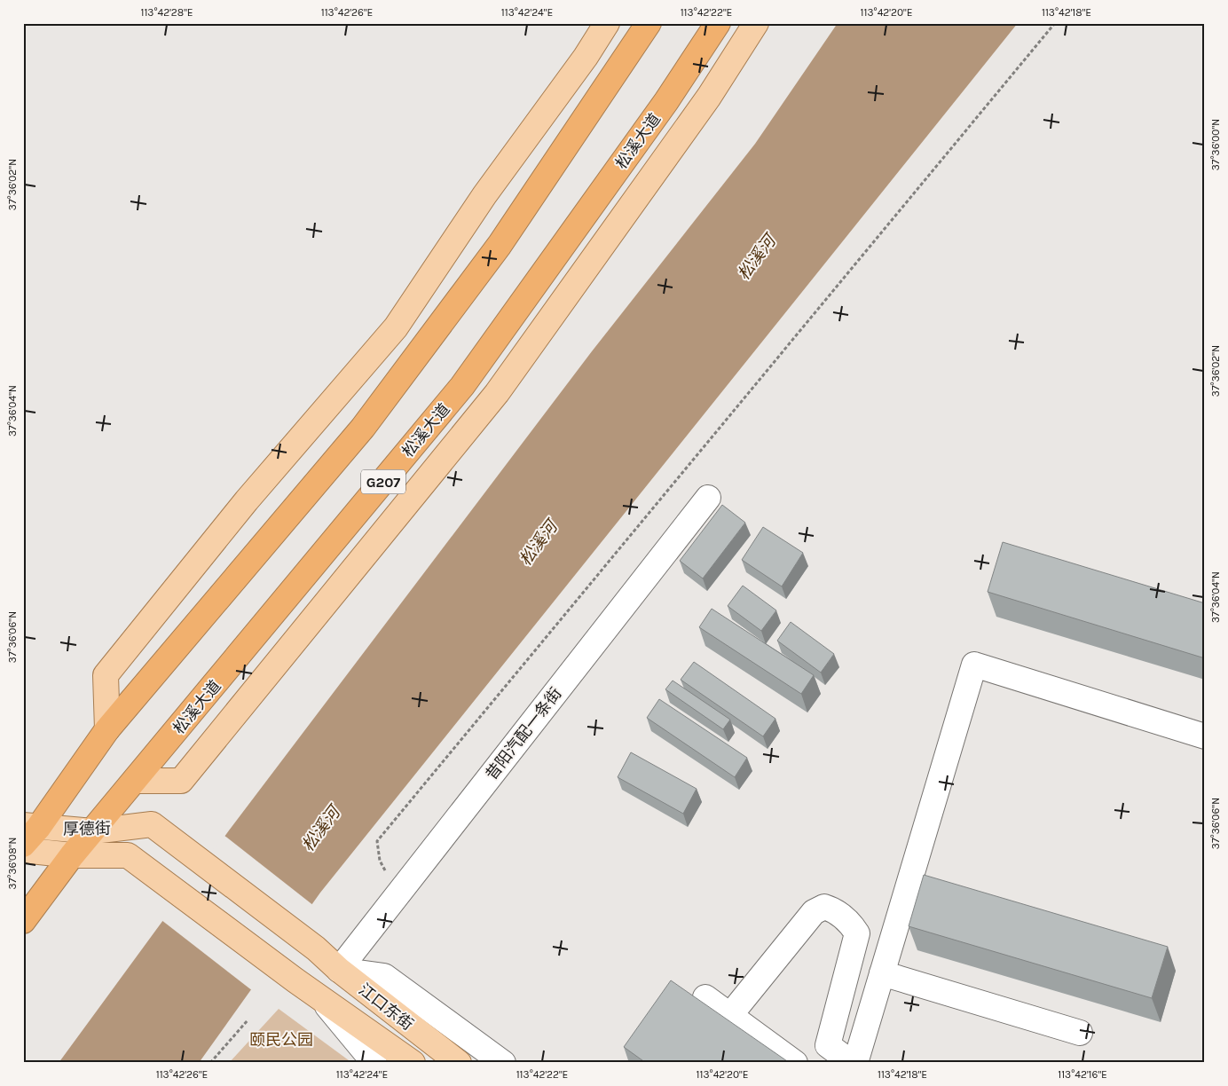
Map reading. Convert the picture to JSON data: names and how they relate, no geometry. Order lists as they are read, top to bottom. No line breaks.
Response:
{"streets":{"highway":["松溪大道","G207"],"main road":["厚德街","江口东街"],"street":["昔阳汽配一条街"]},"crossings":[["松溪大道","厚德街"],["昔阳汽配一条街","江口东街"],["厚德街","江口东街"]],"water":["松溪河"],"parks":["颐民公园"],"coordinates":["113°42'28\"E","113°42'26\"E","113°42'24\"E","113°42'22\"E","113°42'20\"E","113°42'18\"E","37°36'00\"N","37°36'02\"N","37°36'04\"N","37°36'06\"N","37°36'08\"N","113°42'16\"E"]}
